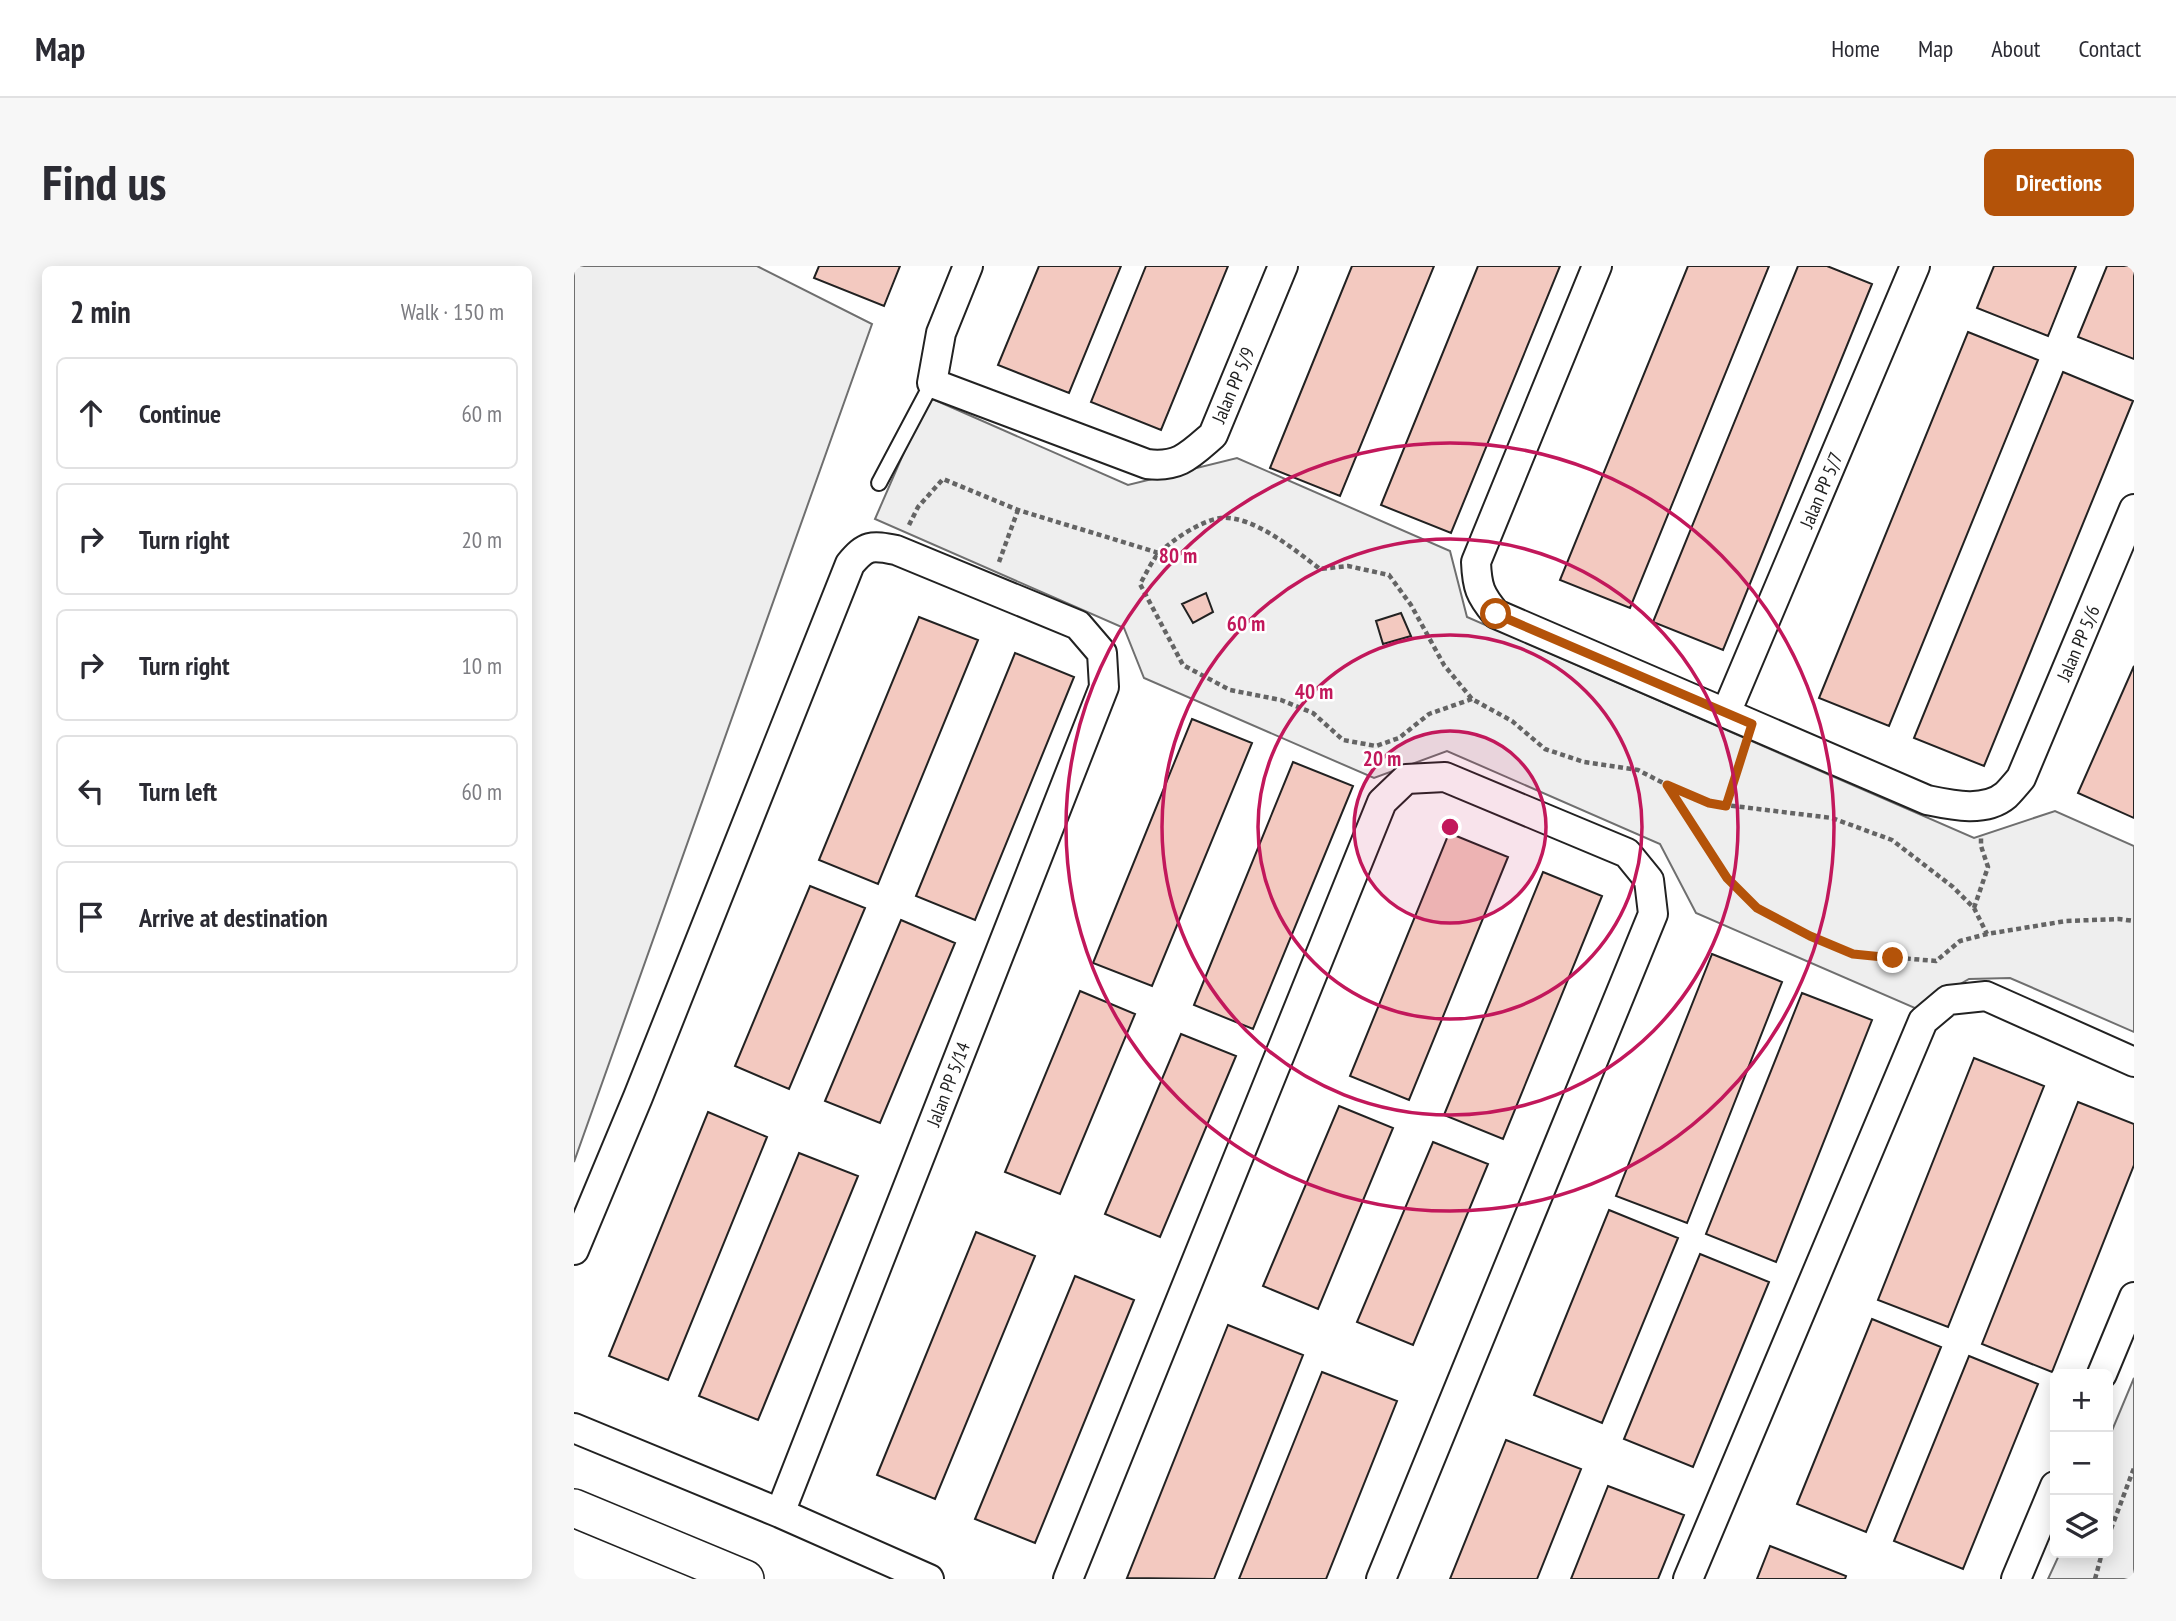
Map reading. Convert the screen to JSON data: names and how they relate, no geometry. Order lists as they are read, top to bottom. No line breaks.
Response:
{"streets":{"street":["Jalan PP 5/9","Jalan PP 5/7","Jalan PP 5/6","Jalan PP 5/14"]},"page":{"header":"Map","nav":["Home","Map","About","Contact"],"buttons":"Directions","title":"Find us","heading":["2 min","Walk · 150 m"],"list":[["Continue","60 m"],["Turn right","20 m"],["Turn right","10 m"],["Turn left","60 m"],"Arrive at destination"],"map_buttons":["+","−"]},"rings":["80 m","60 m","40 m","20 m"]}
